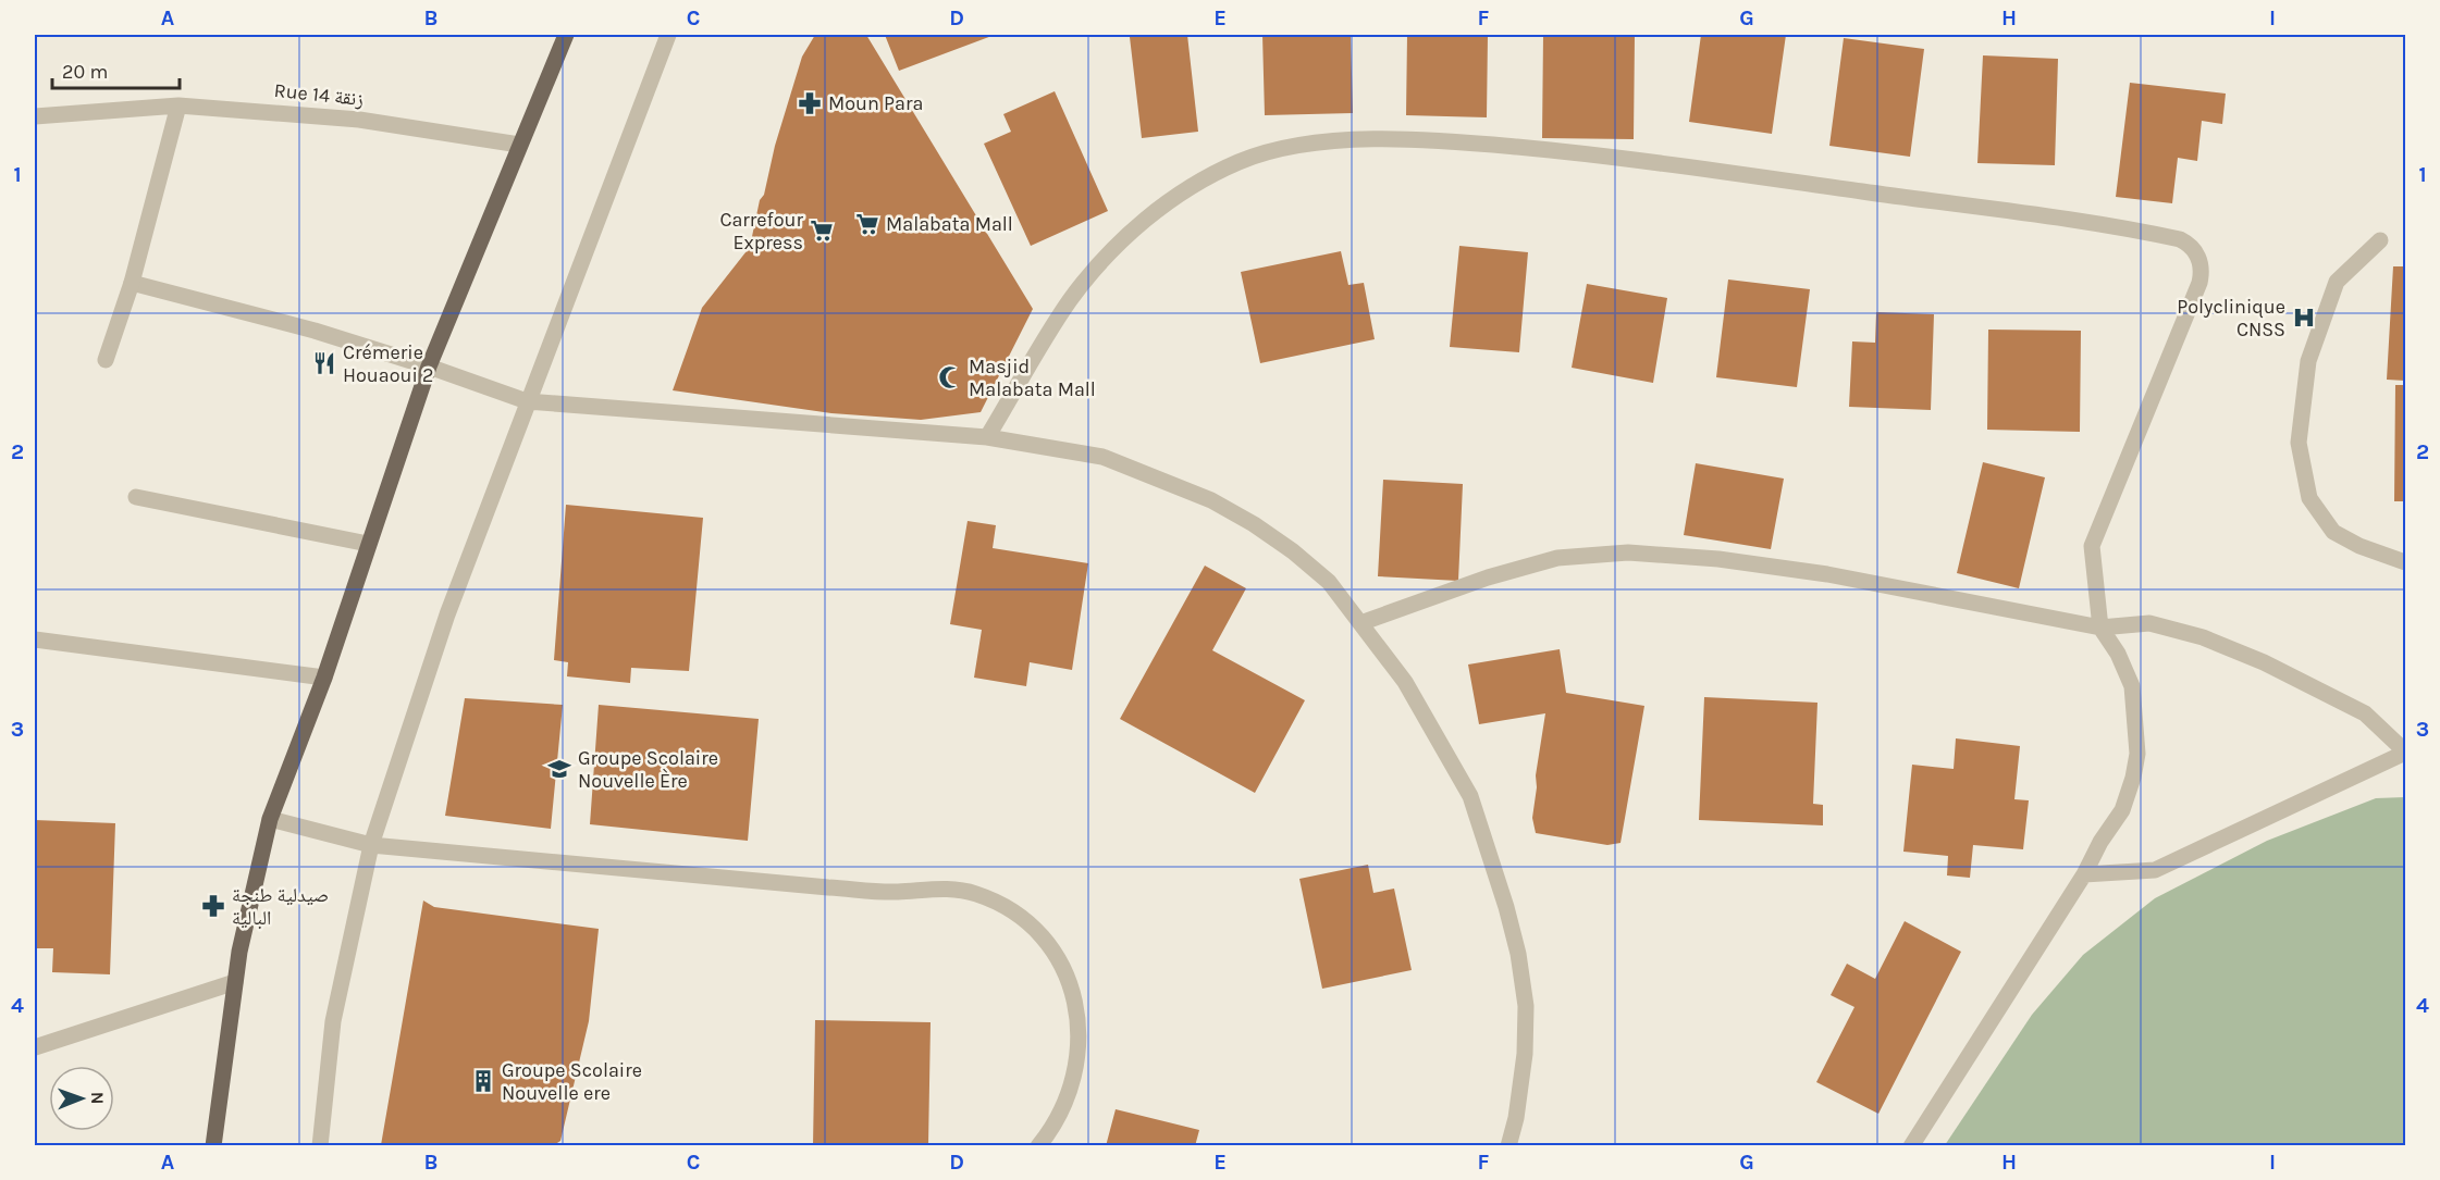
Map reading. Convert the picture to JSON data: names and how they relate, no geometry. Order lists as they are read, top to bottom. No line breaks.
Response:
{"streets":{"street":["Rue 14 زنقة"]},"places":{"pharmacy":["Moun Para","صيدلية طنجة البالية"],"supermarket":["Malabata Mall","Carrefour Express"],"hospital":["Polyclinique CNSS"],"restaurant":["Crémerie Houaoui 2"],"mosque":["Masjid Malabata Mall"],"school or university":["Groupe Scolaire Nouvelle Ère"],"building":["Groupe Scolaire Nouvelle ere"]},"scale_bar":"20 m","north":"right","grid":{"columns":["A","B","C","D","E","F","G","H","I"],"rows":["1","2","3","4"]}}
